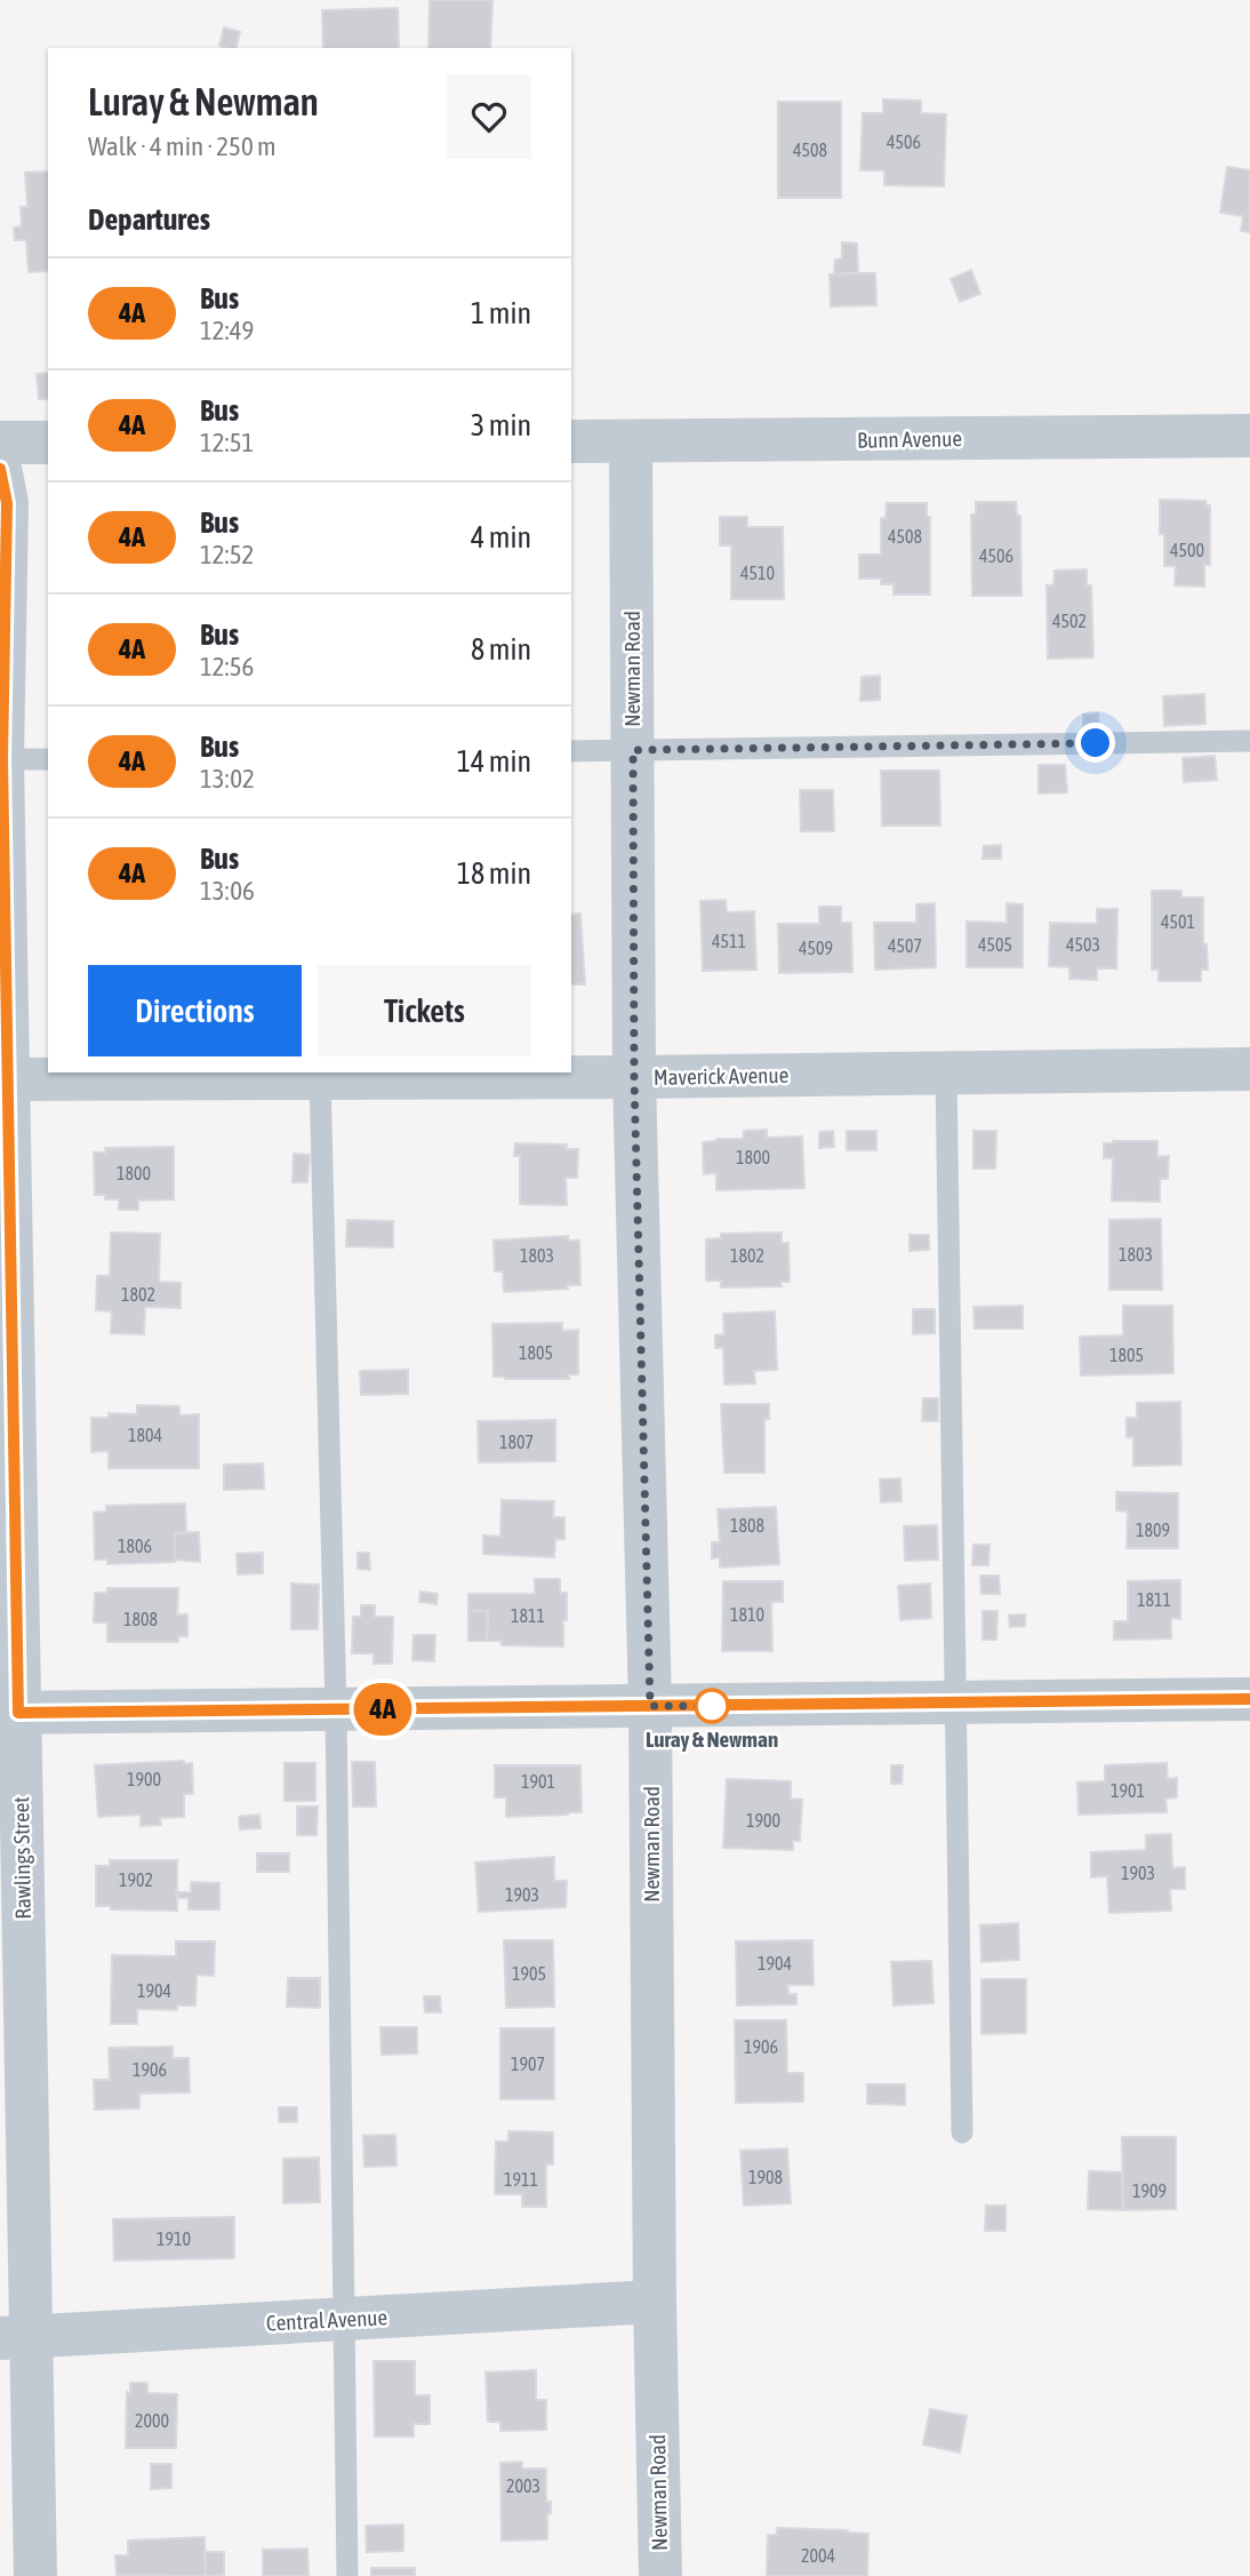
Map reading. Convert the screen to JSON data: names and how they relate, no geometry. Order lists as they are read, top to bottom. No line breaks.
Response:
{"streets":{"street":["Bunn Avenue","Newman Road","Maverick Avenue","Rawlings Street","Central Avenue"]},"crossings":[["Bunn Avenue","Newman Road"],["Newman Road","Maverick Avenue"],["Newman Road","Central Avenue"],["Maverick Avenue","Rawlings Street"],["Rawlings Street","Central Avenue"]],"places":["Luray & Newman"],"lines":["bus line 4A"],"house_numbers":["4506","4508","4508","4500","4506","4510","4502","4501","4511","4505","4503","4507","4509","1800","1800","1803","1803","1802","1802","1805","1805","1804","1807","1808","1809","1806","1811","1810","1811","1808","1900","1901","1901","1900","1903","1902","1903","1904","1905","1904","1906","1907","1906","1908","1911","1909","1910","2000","2003","2004"],"page":{"on_map":"4A","heading":[["Luray & Newman","Walk · 4 min · 250 m"],"Departures"],"list":[{"mark":"4A","name":"Bus","note":"12:49","value":"1 min"},{"mark":"4A","name":"Bus","note":"12:51","value":"3 min"},{"mark":"4A","name":"Bus","note":"12:52","value":"4 min"},{"mark":"4A","name":"Bus","note":"12:56","value":"8 min"},{"mark":"4A","name":"Bus","note":"13:02","value":"14 min"},{"mark":"4A","name":"Bus","note":"13:06","value":"18 min"}],"buttons":["Directions","Tickets"]}}
